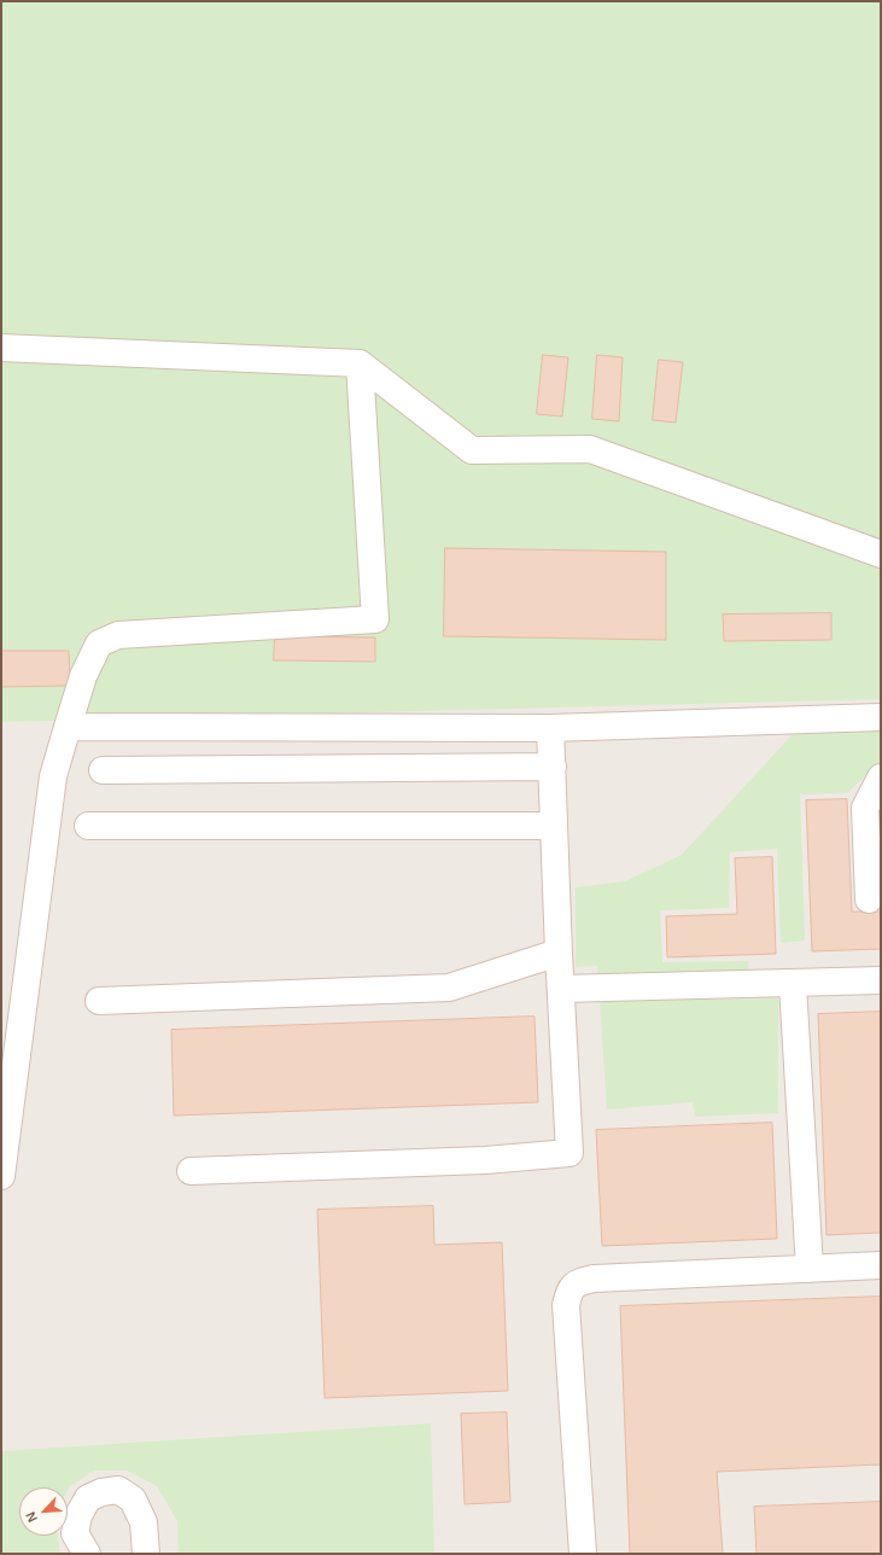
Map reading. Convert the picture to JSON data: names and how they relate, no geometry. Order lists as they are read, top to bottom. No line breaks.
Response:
{"north":"bottom left"}
